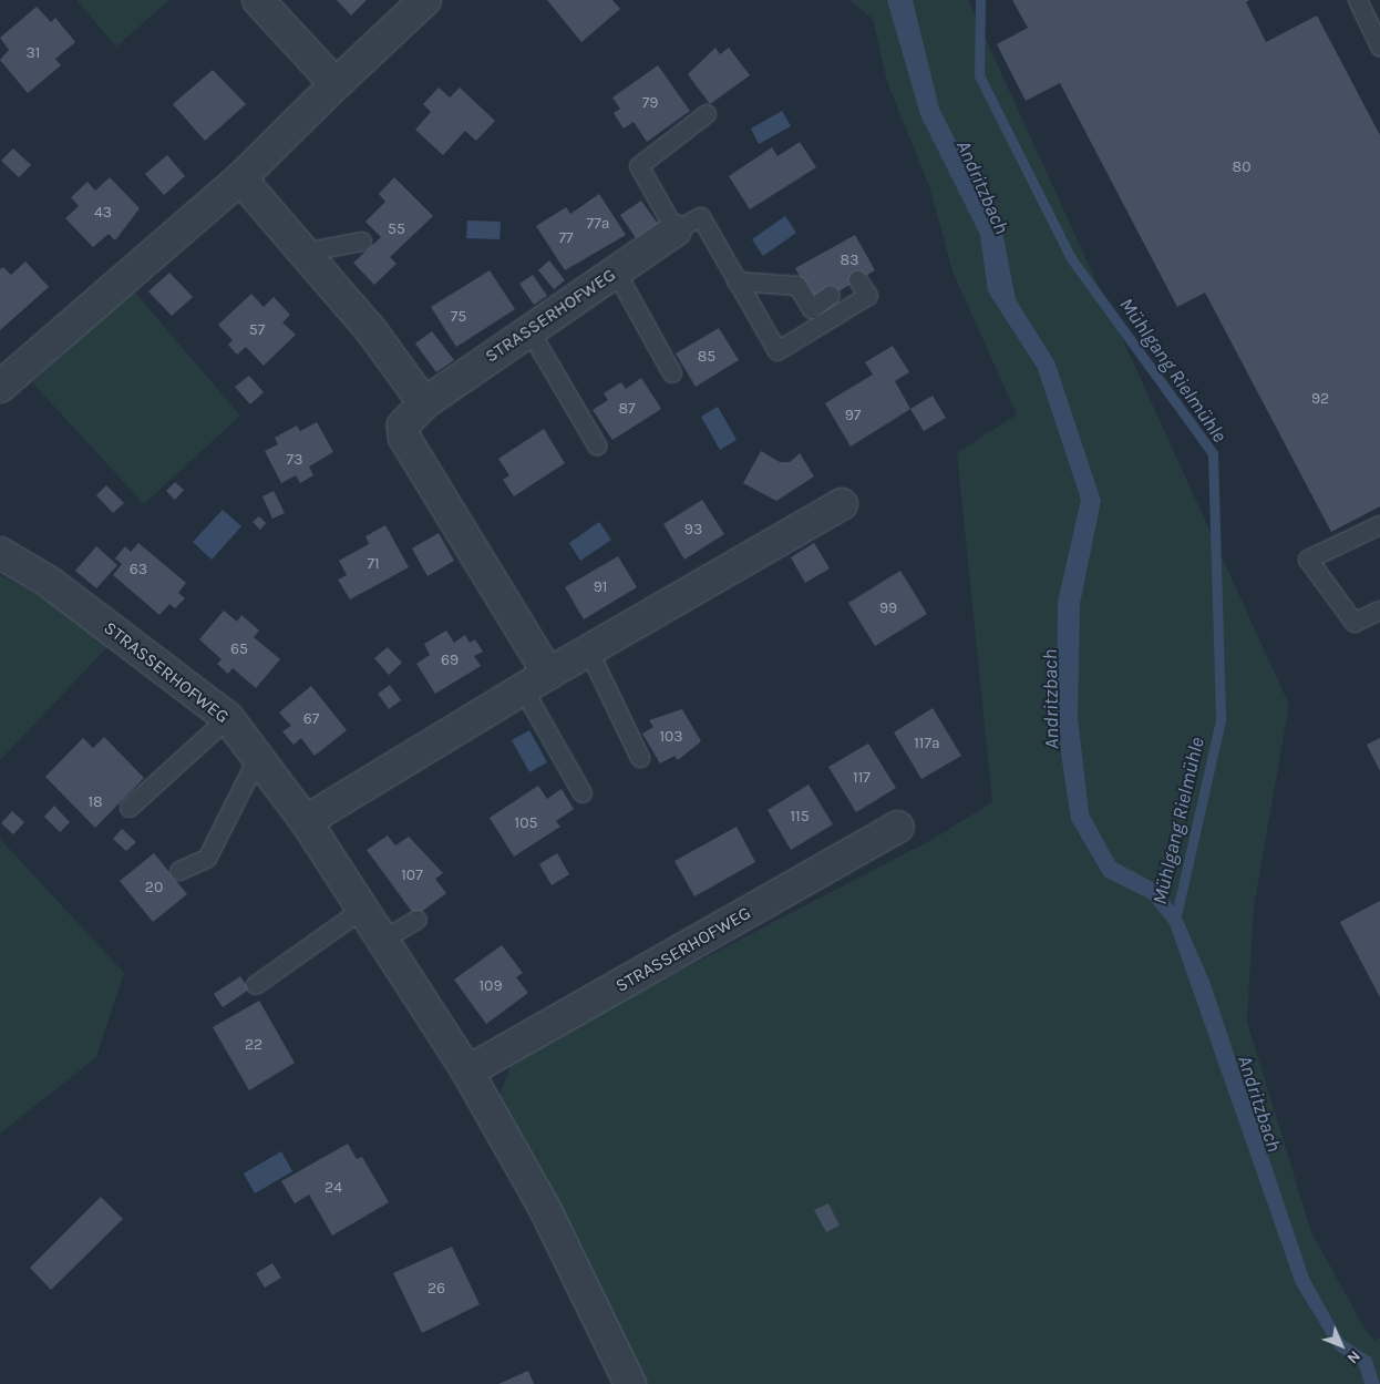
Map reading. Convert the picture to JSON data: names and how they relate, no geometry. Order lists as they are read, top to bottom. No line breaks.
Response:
{"streets":{"street":["STRASSERHOFWEG"]},"water":["Andritzbach","Mühlgang Rielmühle"],"house_numbers":["31","79","80","43","77a","55","77","83","75","57","85","92","87","97","73","93","71","63","91","99","65","69","67","103","117a","117","18","115","105","107","20","109","22","24","26"],"north":"bottom right"}
